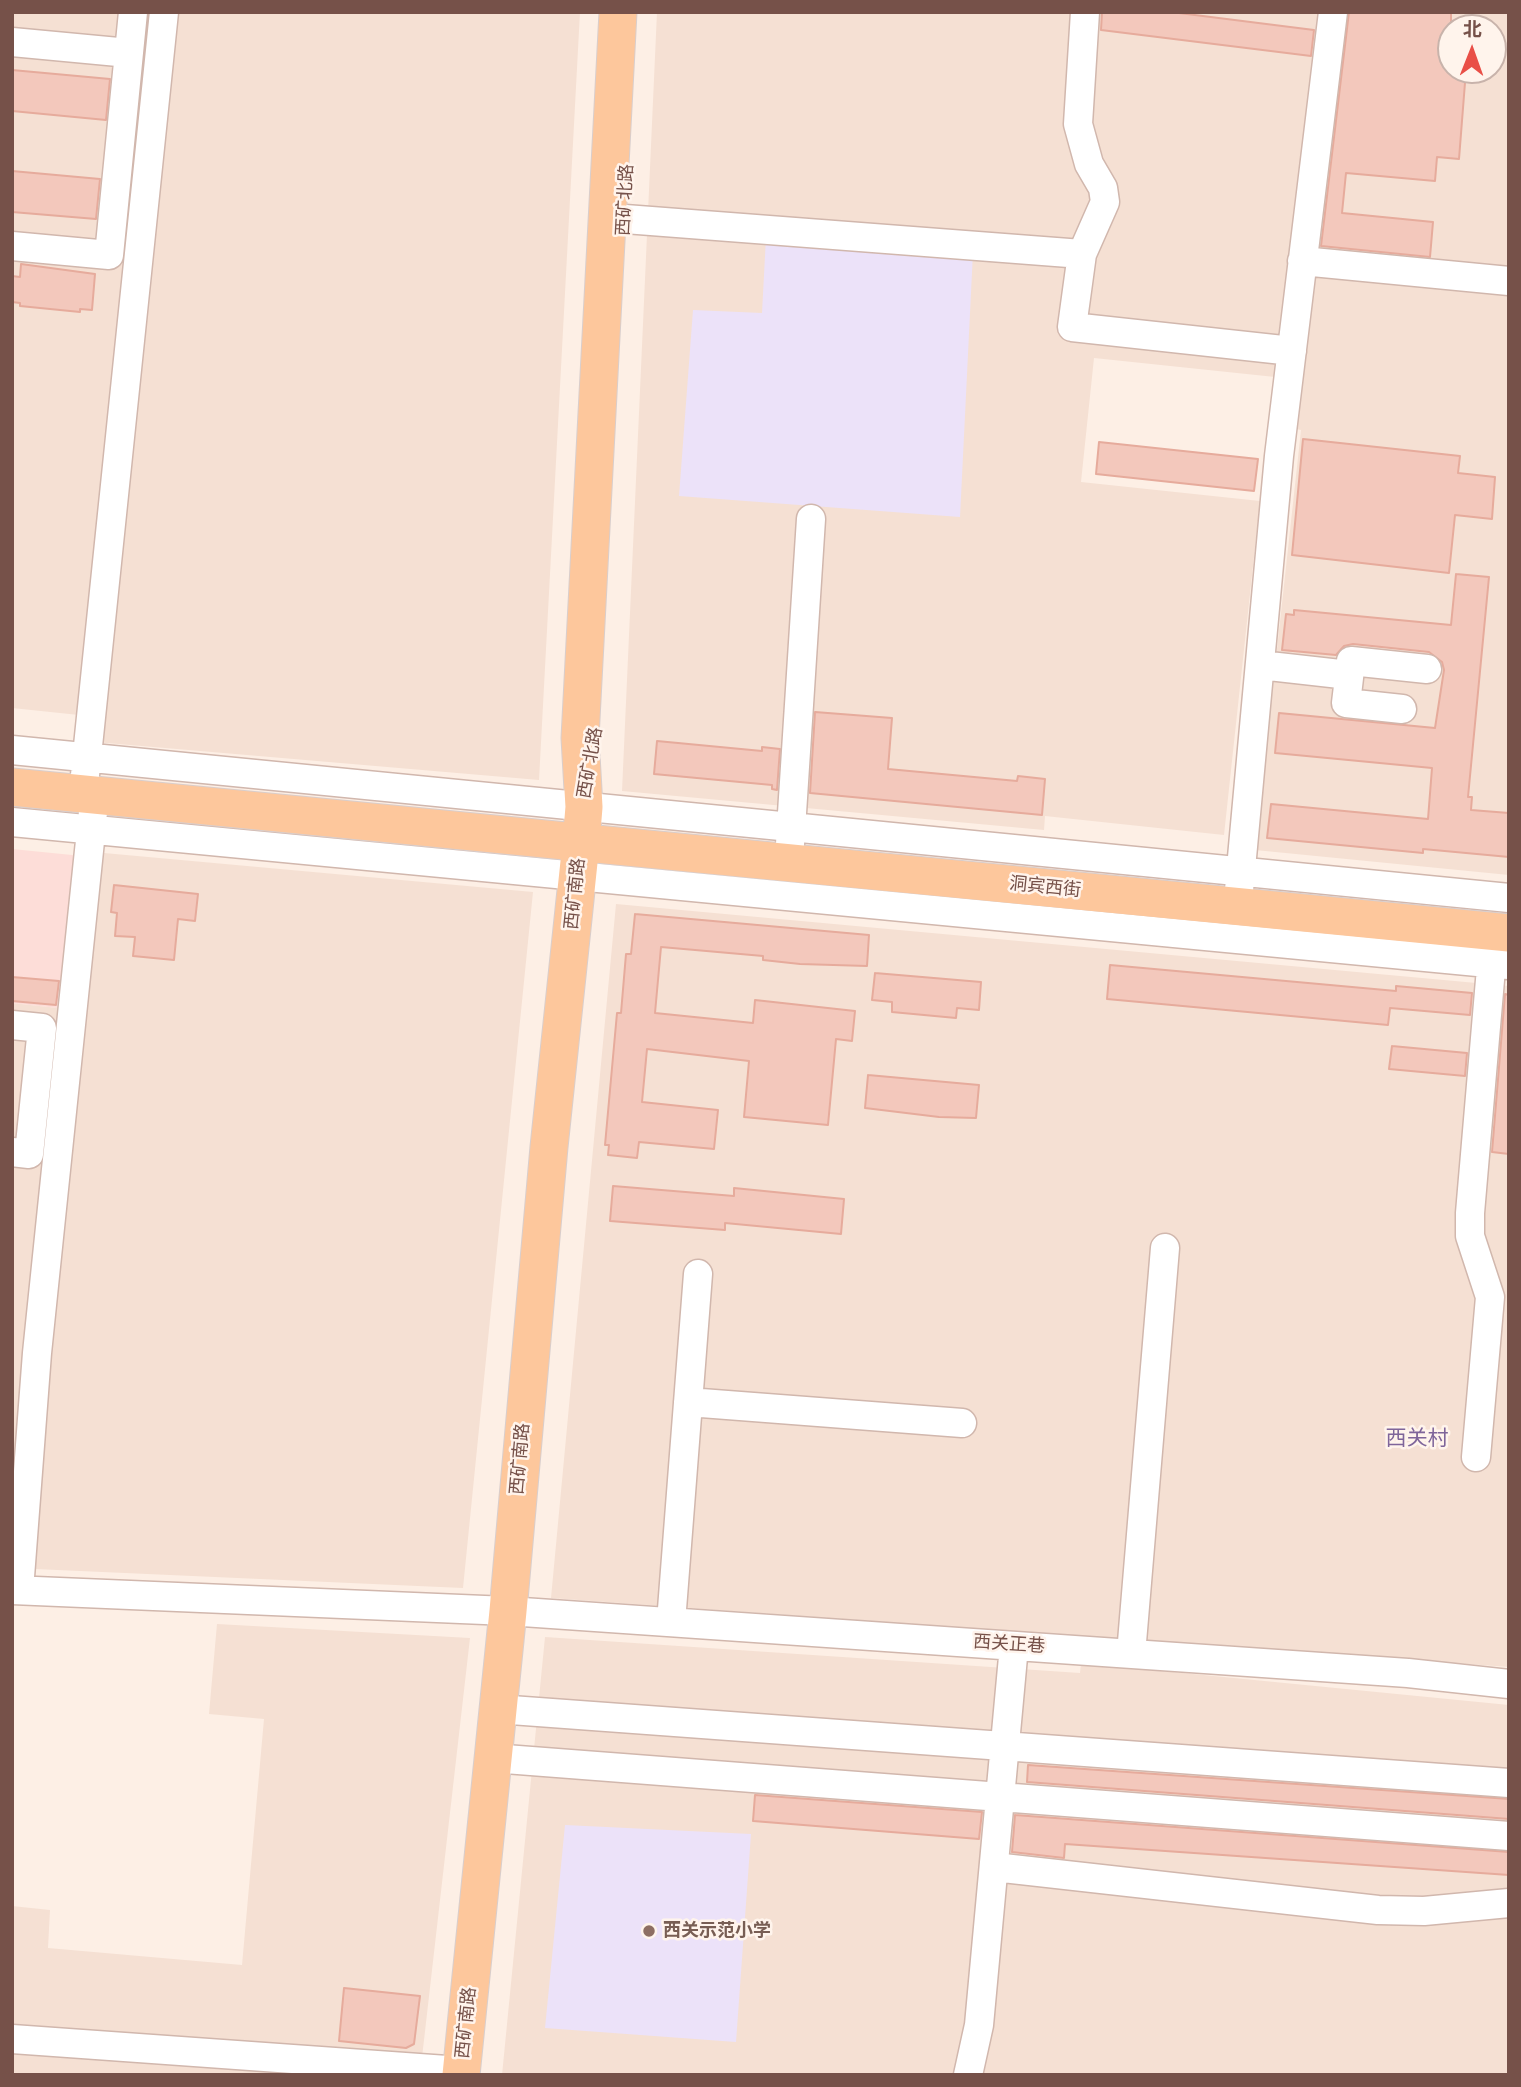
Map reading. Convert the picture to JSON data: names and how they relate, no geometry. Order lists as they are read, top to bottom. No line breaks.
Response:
{"streets":{"main road":["西矿北路","洞宾西街","西矿南路"],"street":["西关正巷"]},"crossings":[["西矿北路","洞宾西街"],["西矿北路","西矿南路"],["洞宾西街","西矿南路"],["西矿南路","西关正巷"]],"districts":["西关村"],"places":["西关示范小学"],"north":"top"}
